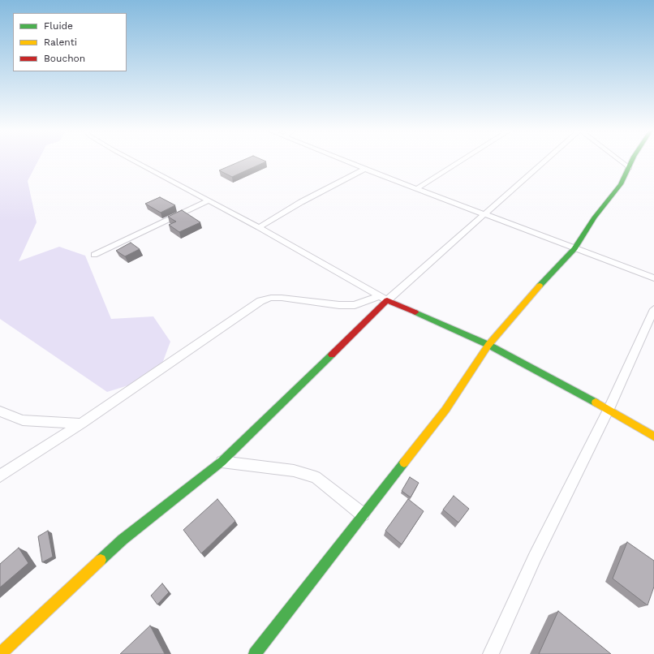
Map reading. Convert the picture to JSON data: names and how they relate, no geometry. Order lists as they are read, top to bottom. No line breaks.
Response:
{"legend":["Fluide","Ralenti","Bouchon"]}
